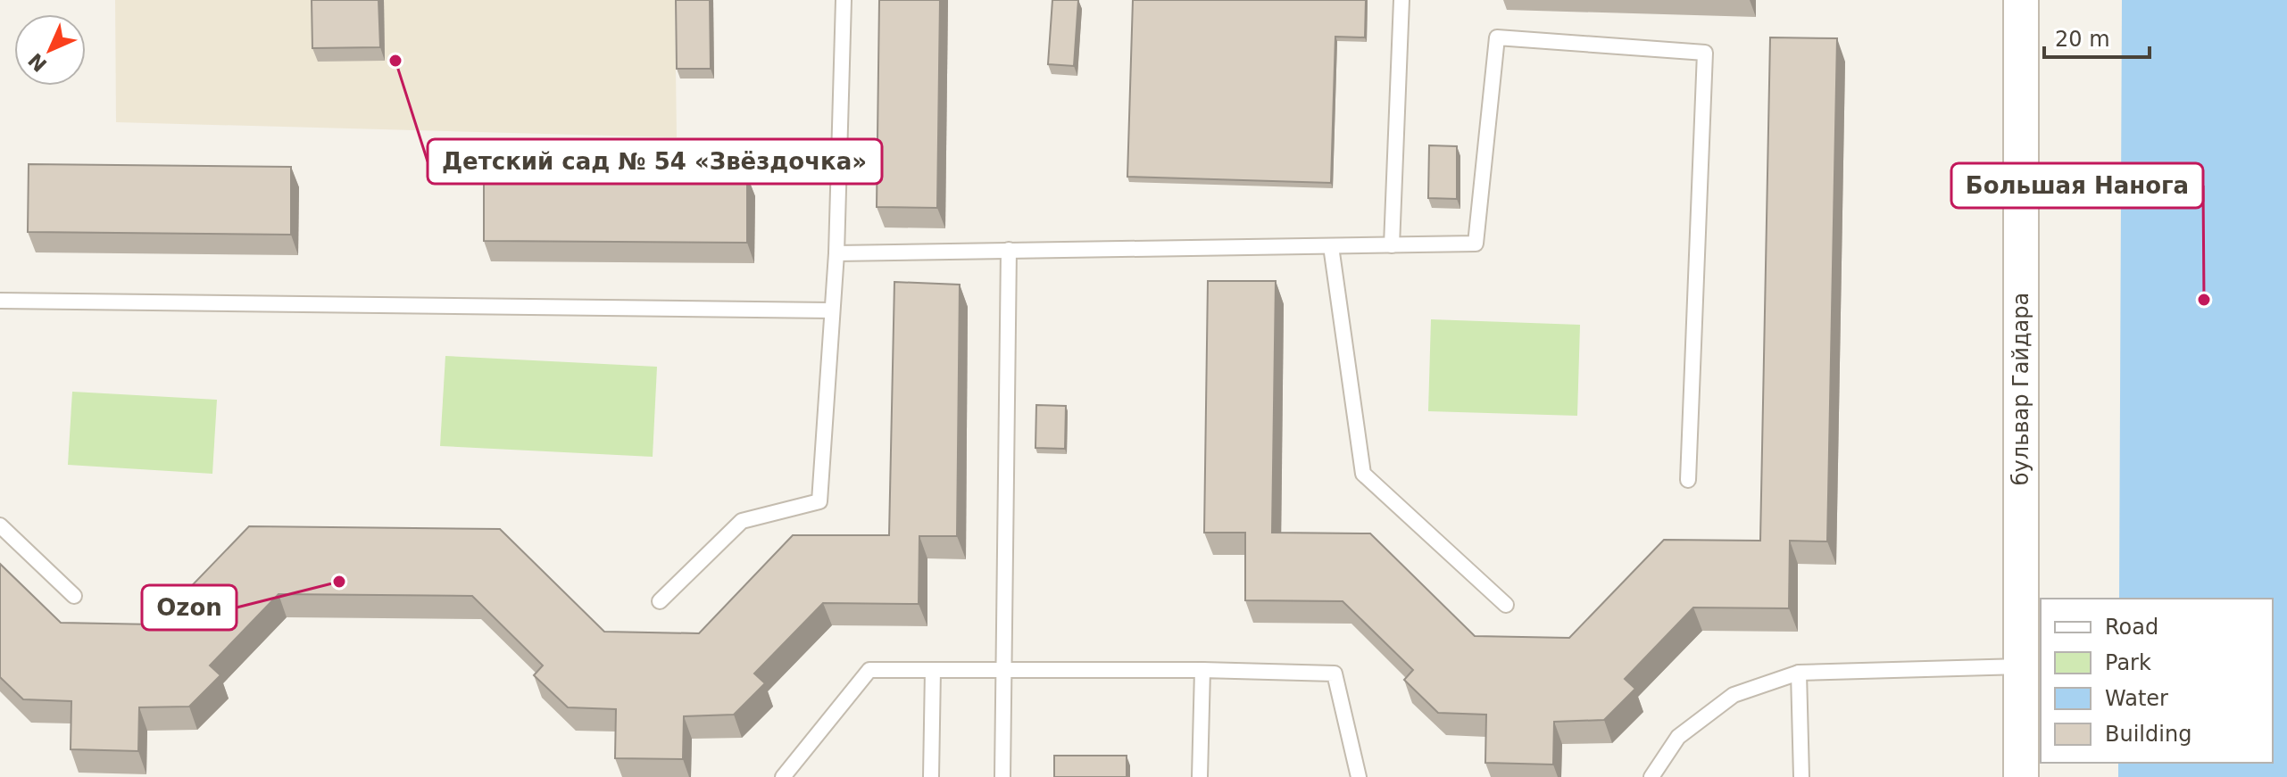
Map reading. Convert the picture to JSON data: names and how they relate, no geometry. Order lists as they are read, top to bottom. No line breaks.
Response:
{"streets":{"street":["бульвар Гайдара"]},"places":["Детский сад № 54 «Звёздочка»","Большая Нанога","Ozon"],"legend":["Road","Park","Water","Building"],"scale_bar":"20 m","north":"bottom left"}
